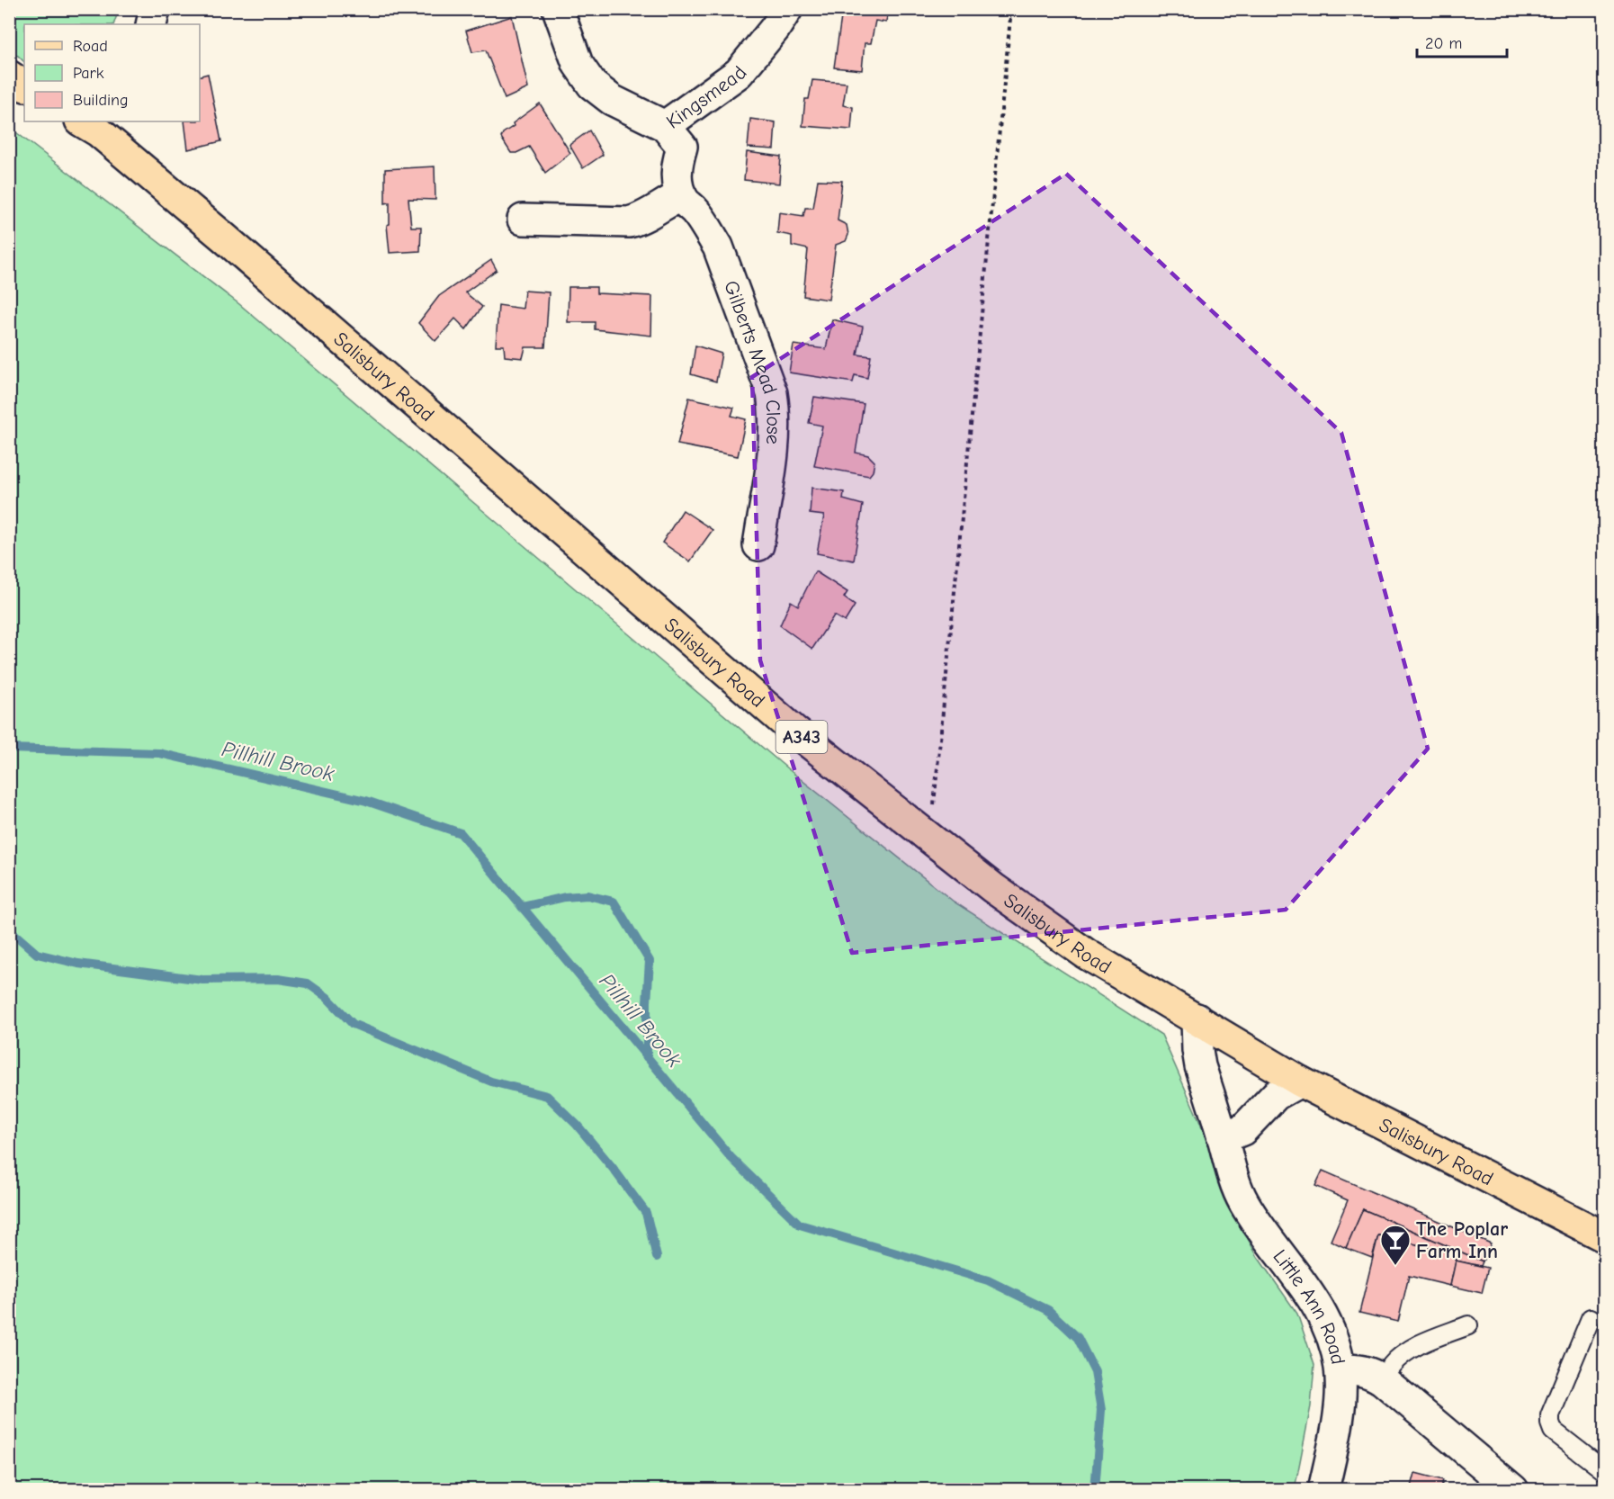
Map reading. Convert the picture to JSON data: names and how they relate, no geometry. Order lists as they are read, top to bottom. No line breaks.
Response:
{"streets":{"main road":["Salisbury Road","A343"],"street":["Kingsmead","Gilberts Mead Close","Little Ann Road"]},"crossings":[["Salisbury Road","Little Ann Road"]],"water":["Pillhill Brook"],"places":{"bar":["The Poplar Farm Inn"]},"legend":["Road","Park","Building"],"scale_bar":"20 m"}
